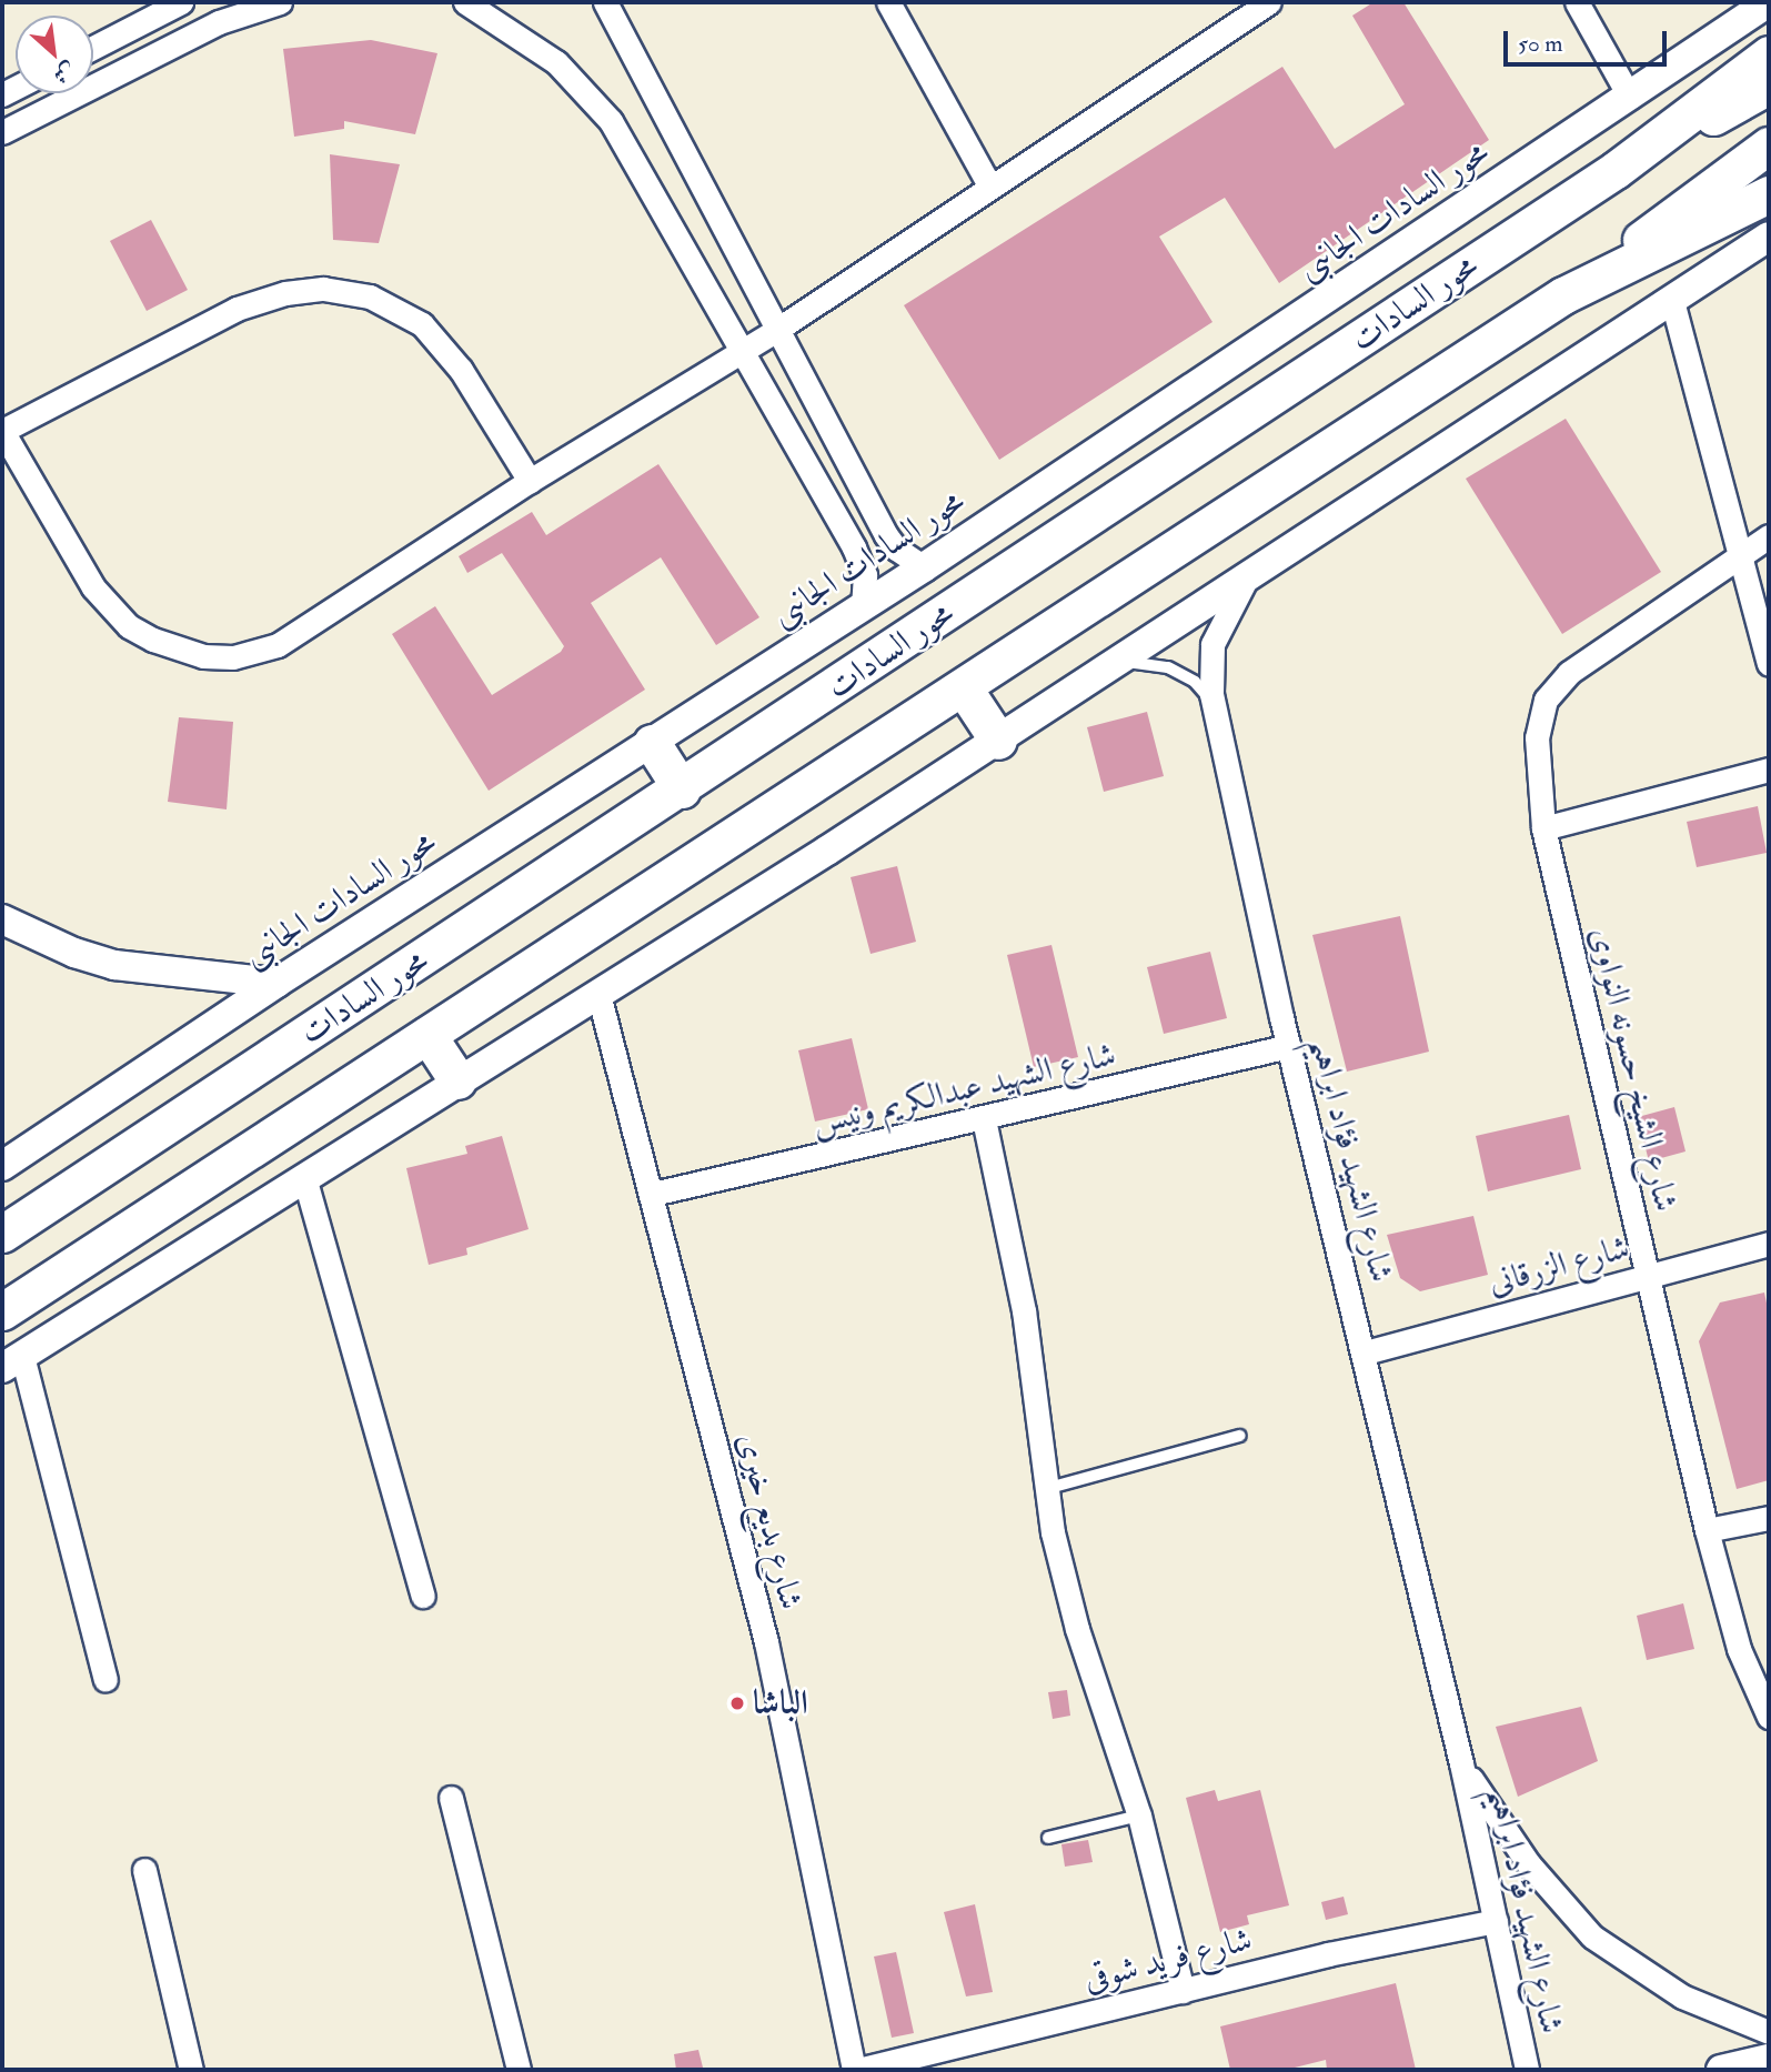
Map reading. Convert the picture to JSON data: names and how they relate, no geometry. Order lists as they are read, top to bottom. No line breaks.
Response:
{"streets":{"main road":["محور السادات"],"street":["محور السادات الجانبى","شارع الشيخ حسونه النواوى","شارع الشهيد عبدالكريم ونيس","شارع الشهيد فؤاد ابراهيم","شارع الزرقانى","شارع بديع خيرى","شارع فريد شوقى"]},"crossings":[["شارع الشيخ حسونه النواوى","شارع الزرقانى"],["شارع الشهيد عبدالكريم ونيس","شارع الشهيد فؤاد ابراهيم"],["شارع الشهيد عبدالكريم ونيس","شارع بديع خيرى"],["شارع الشهيد فؤاد ابراهيم","شارع الزرقانى"],["شارع الشهيد فؤاد ابراهيم","شارع فريد شوقى"],["شارع بديع خيرى","شارع فريد شوقى"]],"places":["الباشا"],"scale_bar":"50 m","north":"bottom right"}
